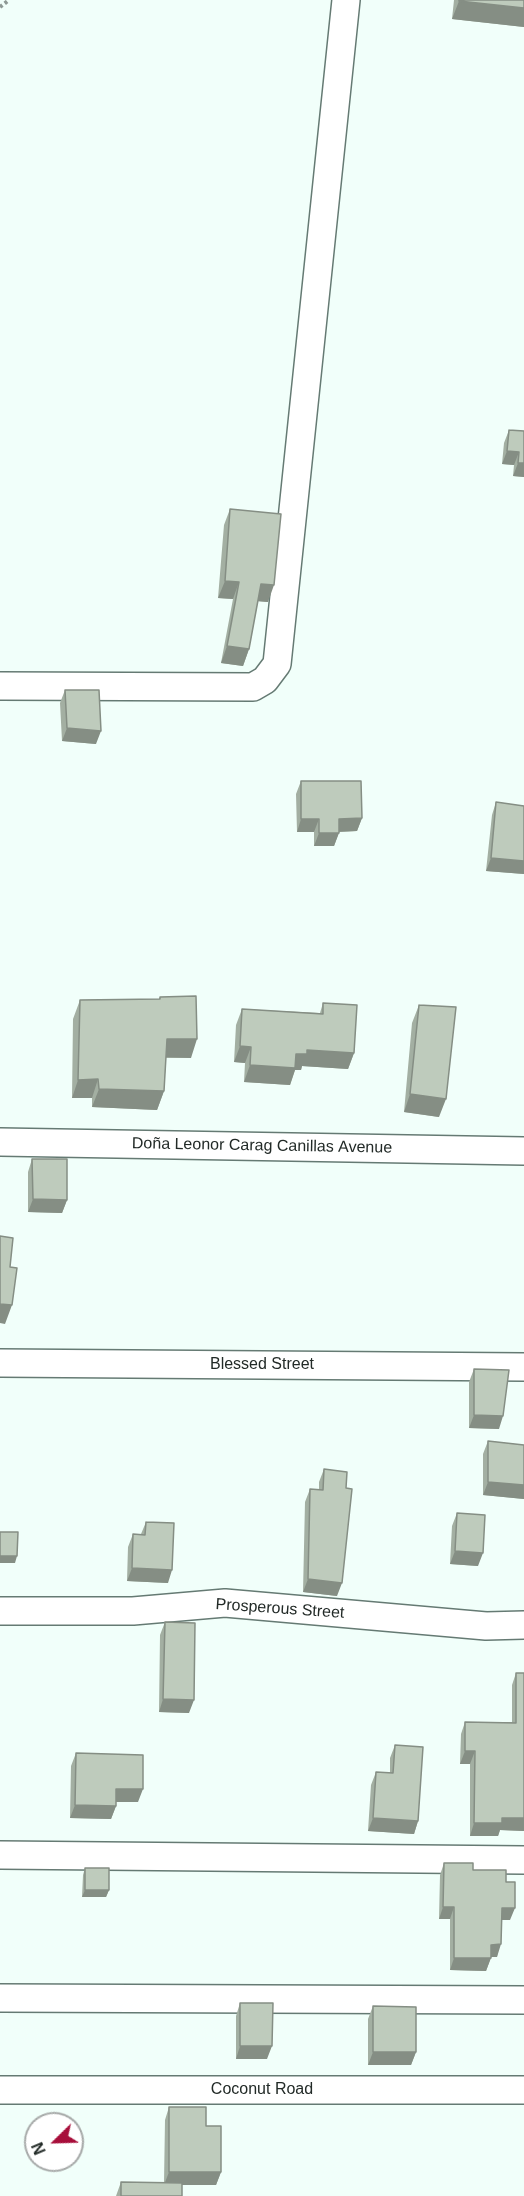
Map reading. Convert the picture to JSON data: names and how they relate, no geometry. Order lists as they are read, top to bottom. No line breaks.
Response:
{"streets":{"street":["Doña Leonor Carag Canillas Avenue","Blessed Street","Prosperous Street","Coconut Road"]},"north":"bottom left"}
